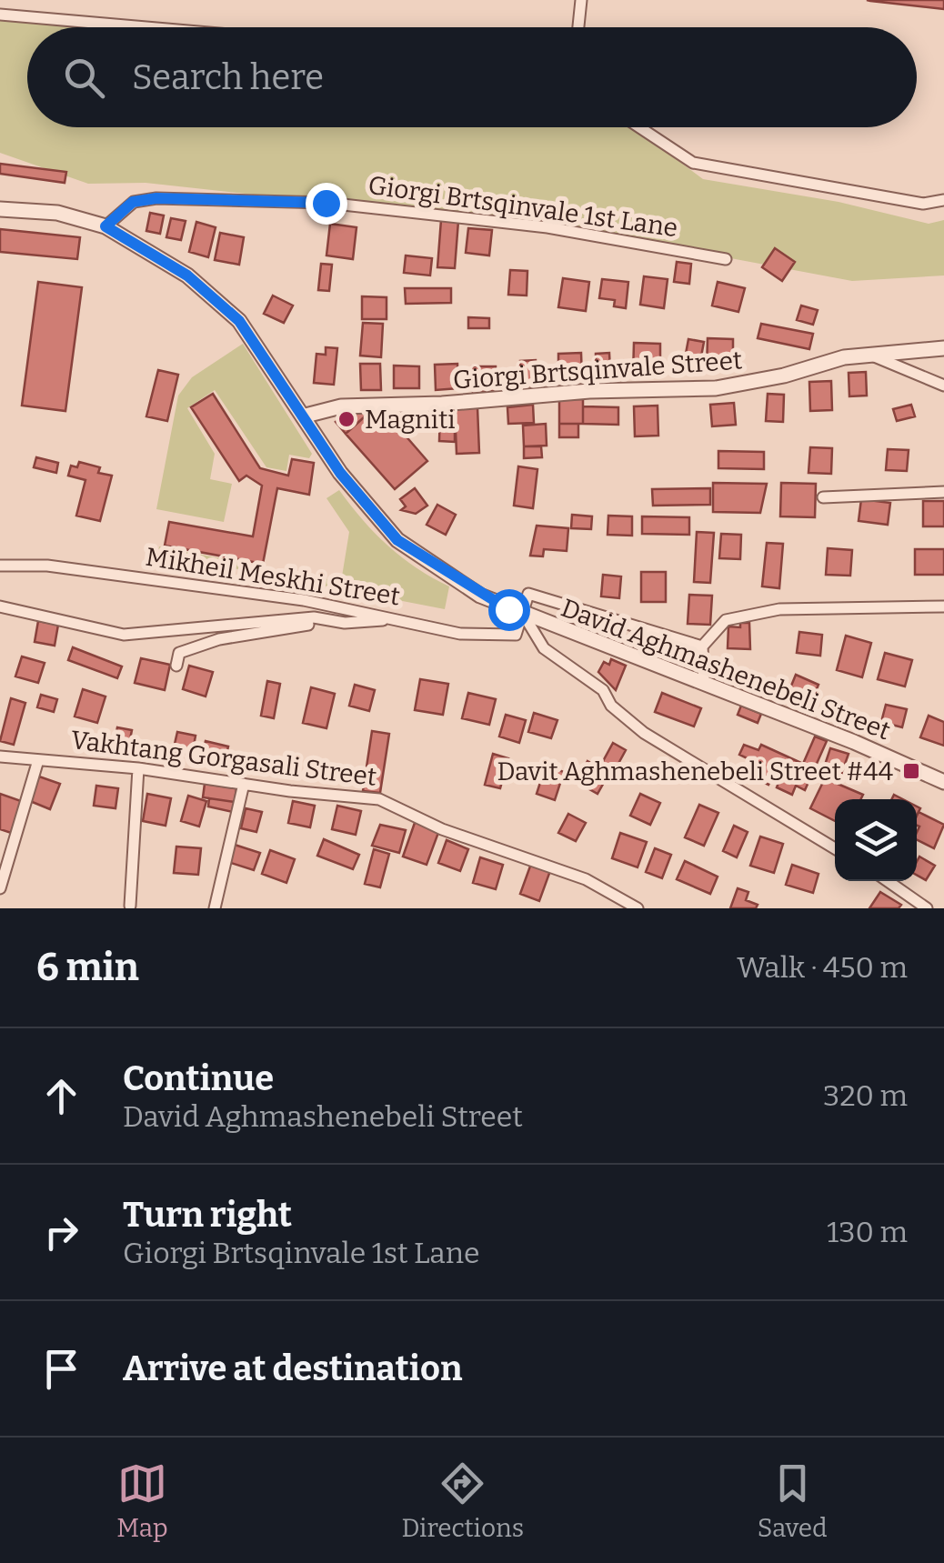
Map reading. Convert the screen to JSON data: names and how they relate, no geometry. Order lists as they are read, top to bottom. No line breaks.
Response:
{"streets":{"street":["Giorgi Brtsqinvale 1st Lane","Giorgi Brtsqinvale Street","Mikheil Meskhi Street","David Aghmashenebeli Street","Vakhtang Gorgasali Street"]},"crossings":[["Giorgi Brtsqinvale 1st Lane","David Aghmashenebeli Street"],["Giorgi Brtsqinvale Street","David Aghmashenebeli Street"],["Mikheil Meskhi Street","David Aghmashenebeli Street"]],"places":{"other":["Magniti"],"transit":["Davit Aghmashenebeli Street #44"]},"page":{"search":"Search here","heading":["6 min","Walk · 450 m"],"list":[["Continue","David Aghmashenebeli Street","320 m"],["Turn right","Giorgi Brtsqinvale 1st Lane","130 m"],"Arrive at destination"],"nav":["Map","Directions","Saved"]}}
